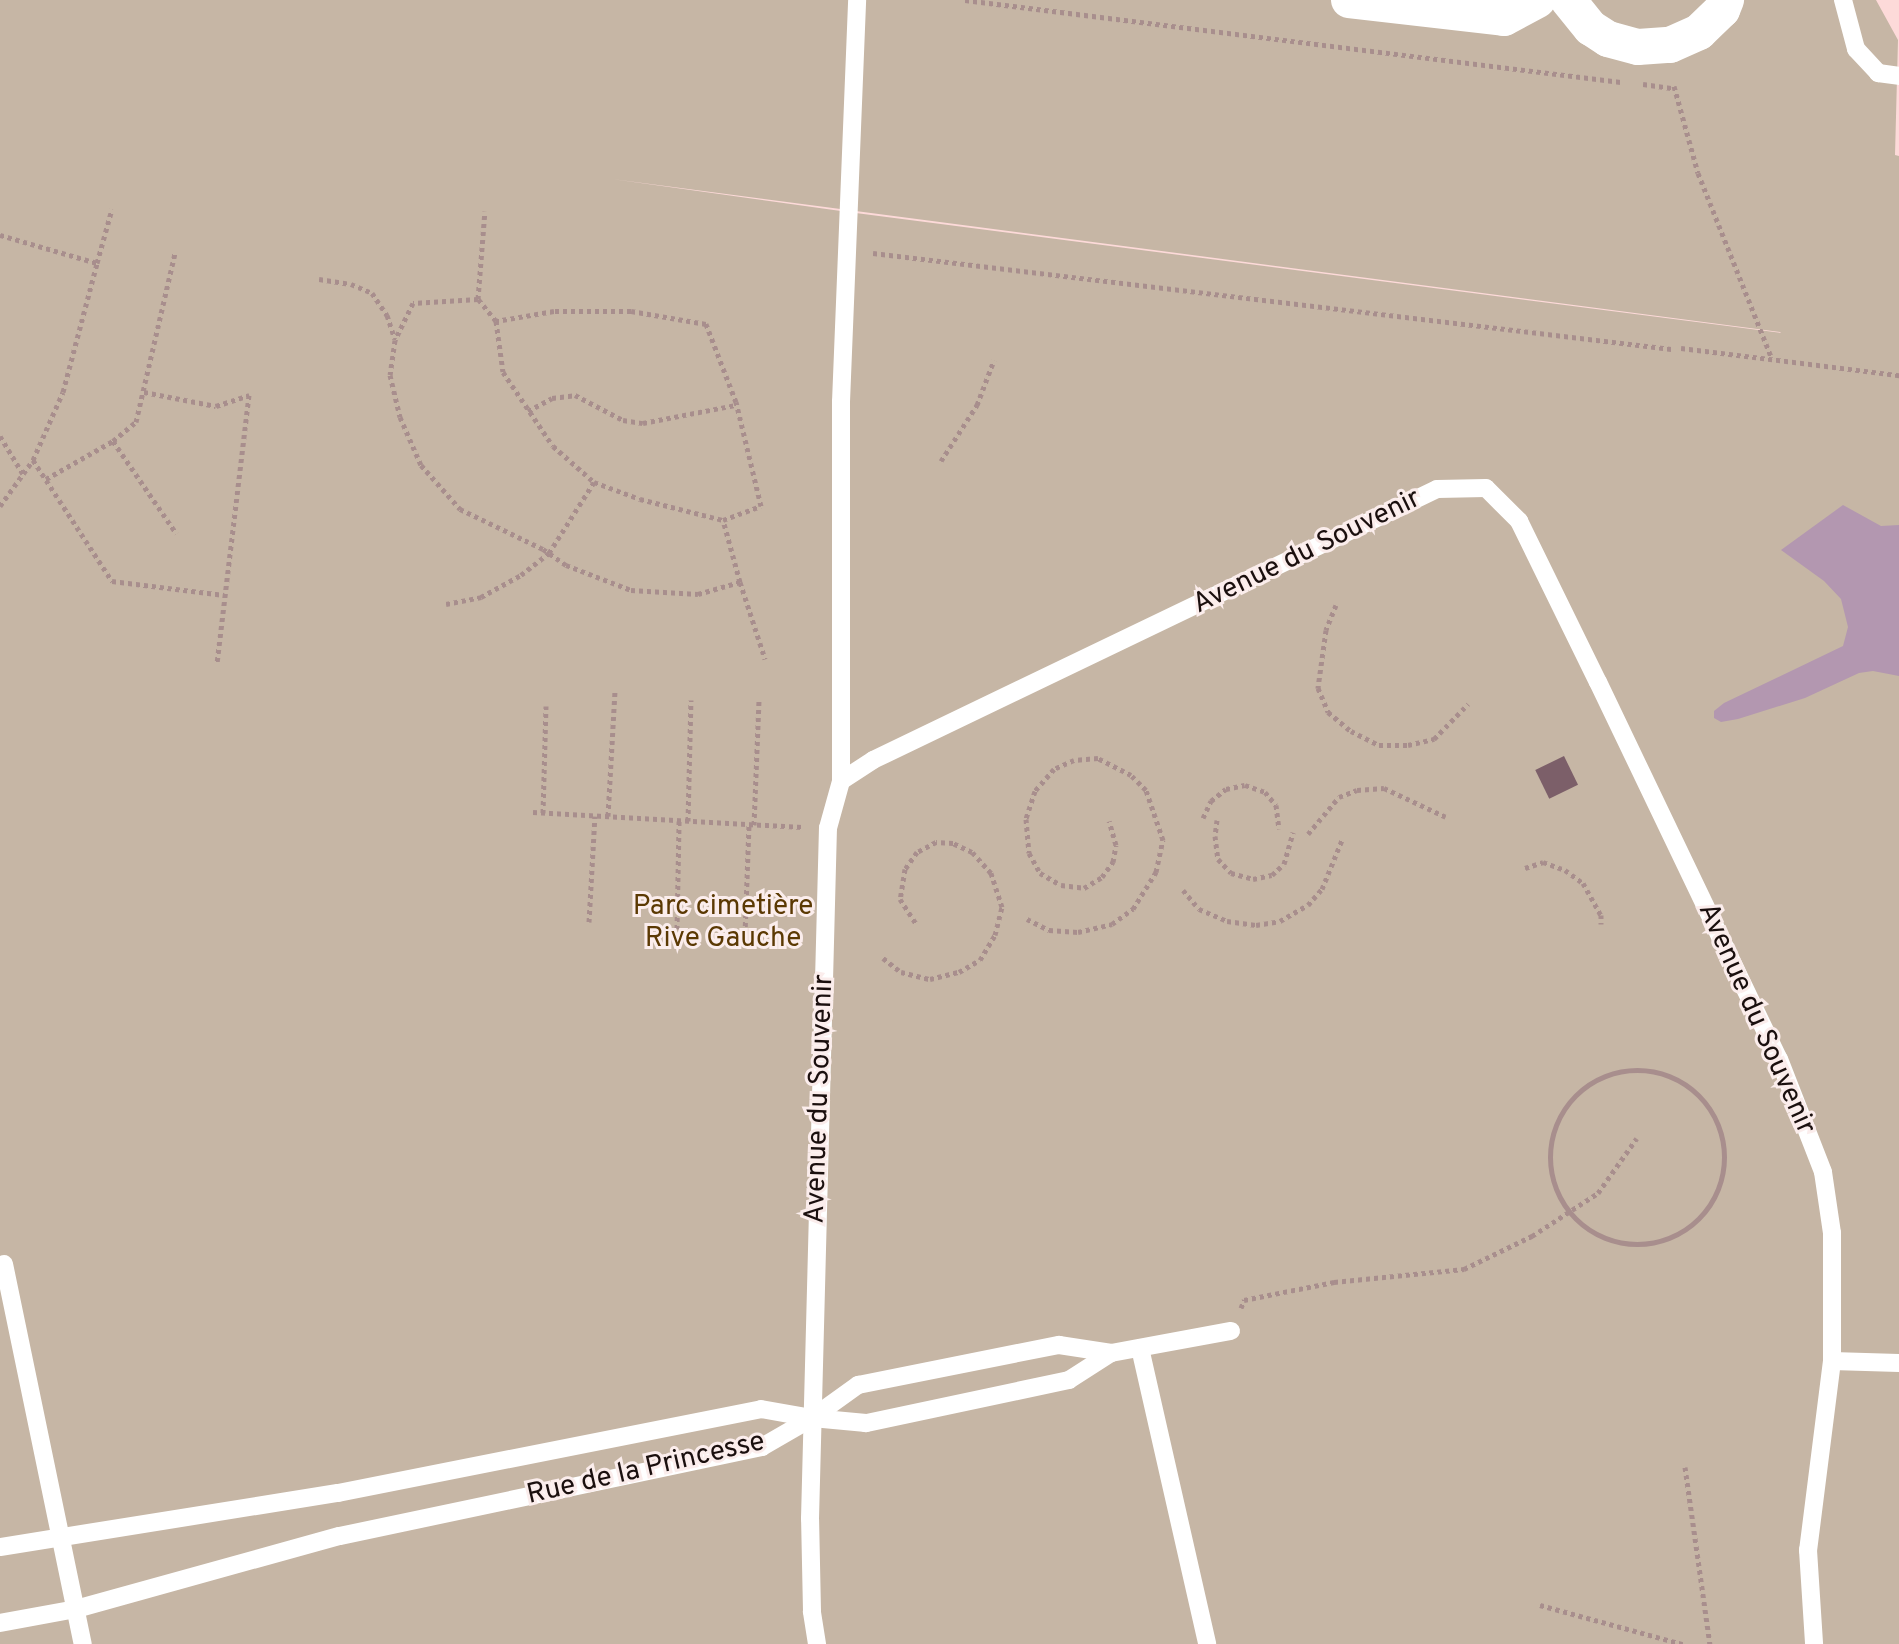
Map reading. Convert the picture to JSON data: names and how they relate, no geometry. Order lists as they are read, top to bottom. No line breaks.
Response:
{"streets":{"lane":["Avenue du Souvenir","Rue de la Princesse"]},"crossings":[["Avenue du Souvenir","Rue de la Princesse"]],"parks":["Parc cimetière Rive Gauche"]}
